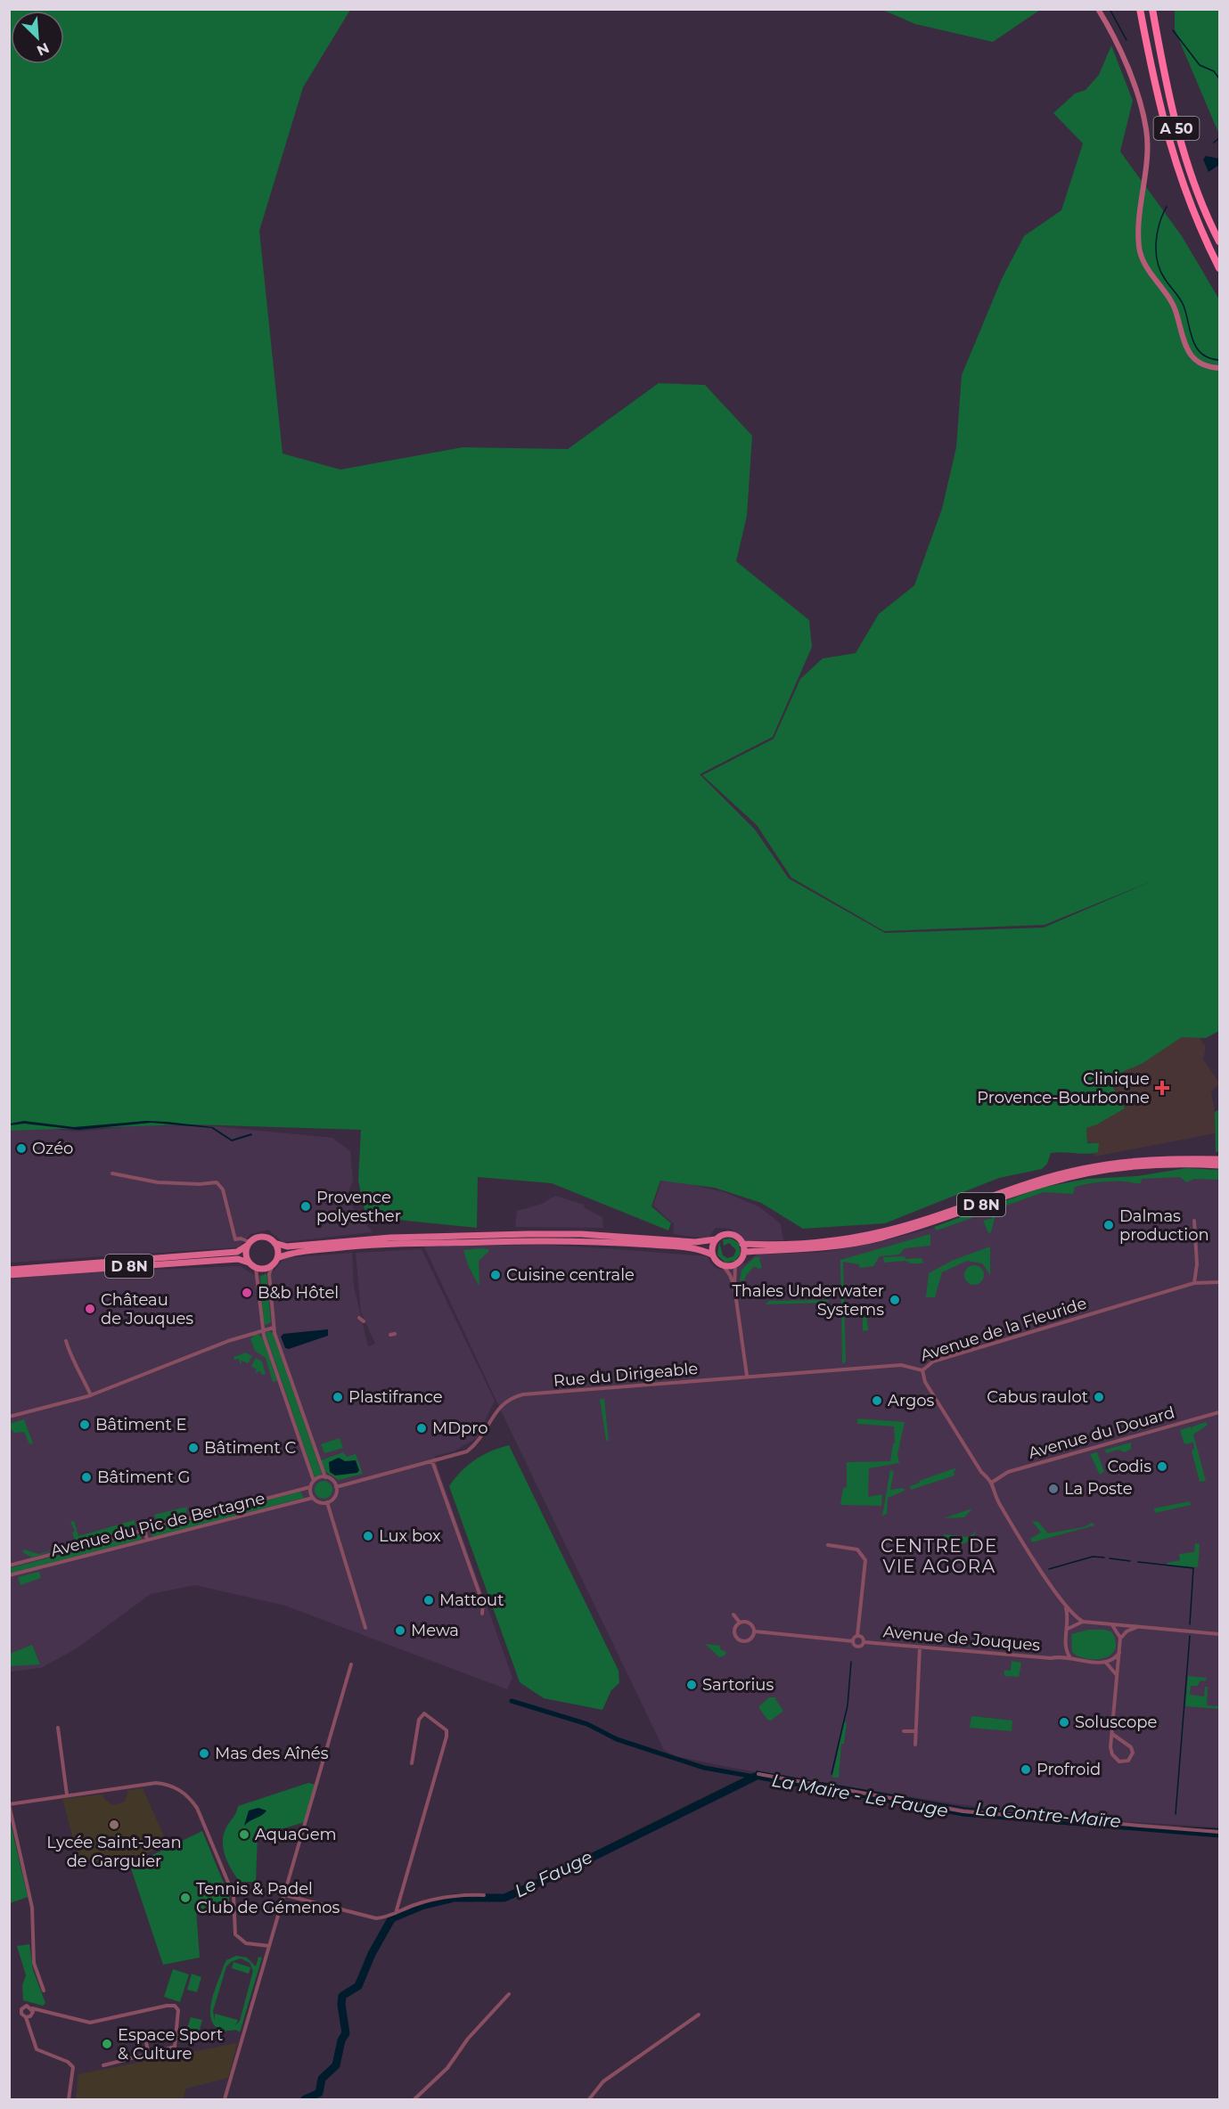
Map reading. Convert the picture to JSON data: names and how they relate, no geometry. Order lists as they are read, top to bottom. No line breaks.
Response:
{"streets":{"highway":["A 50"],"main road":["D 8N"],"street":["Avenue de la Fleuride","Rue du Dirigeable","Avenue du Douard","Avenue du Pic de Bertagne","Avenue de Jouques"]},"crossings":[["Avenue de la Fleuride","Rue du Dirigeable"]],"districts":["CENTRE DE VIE AGORA"],"water":["La Maïre - Le Fauge","La Contre-Maïre","Le Fauge"],"places":{"health":["Clinique Provence-Bourbonne"],"other":["Ozéo","Provence polyesther","Dalmas production","Cuisine centrale","B&b Hôtel","Thales Underwater Systems","Château de Jouques","Plastifrance","Cabus raulot","Argos","Bâtiment E","MDpro","Bâtiment C","Codis","Bâtiment G","La Poste","Lux box","Mattout","Mewa","Sartorius","Soluscope","Mas des Aînés","Profroid","Lycée Saint-Jean de Garguier","AquaGem","Tennis & Padel Club de Gémenos","Espace Sport & Culture"]},"north":"bottom right"}
